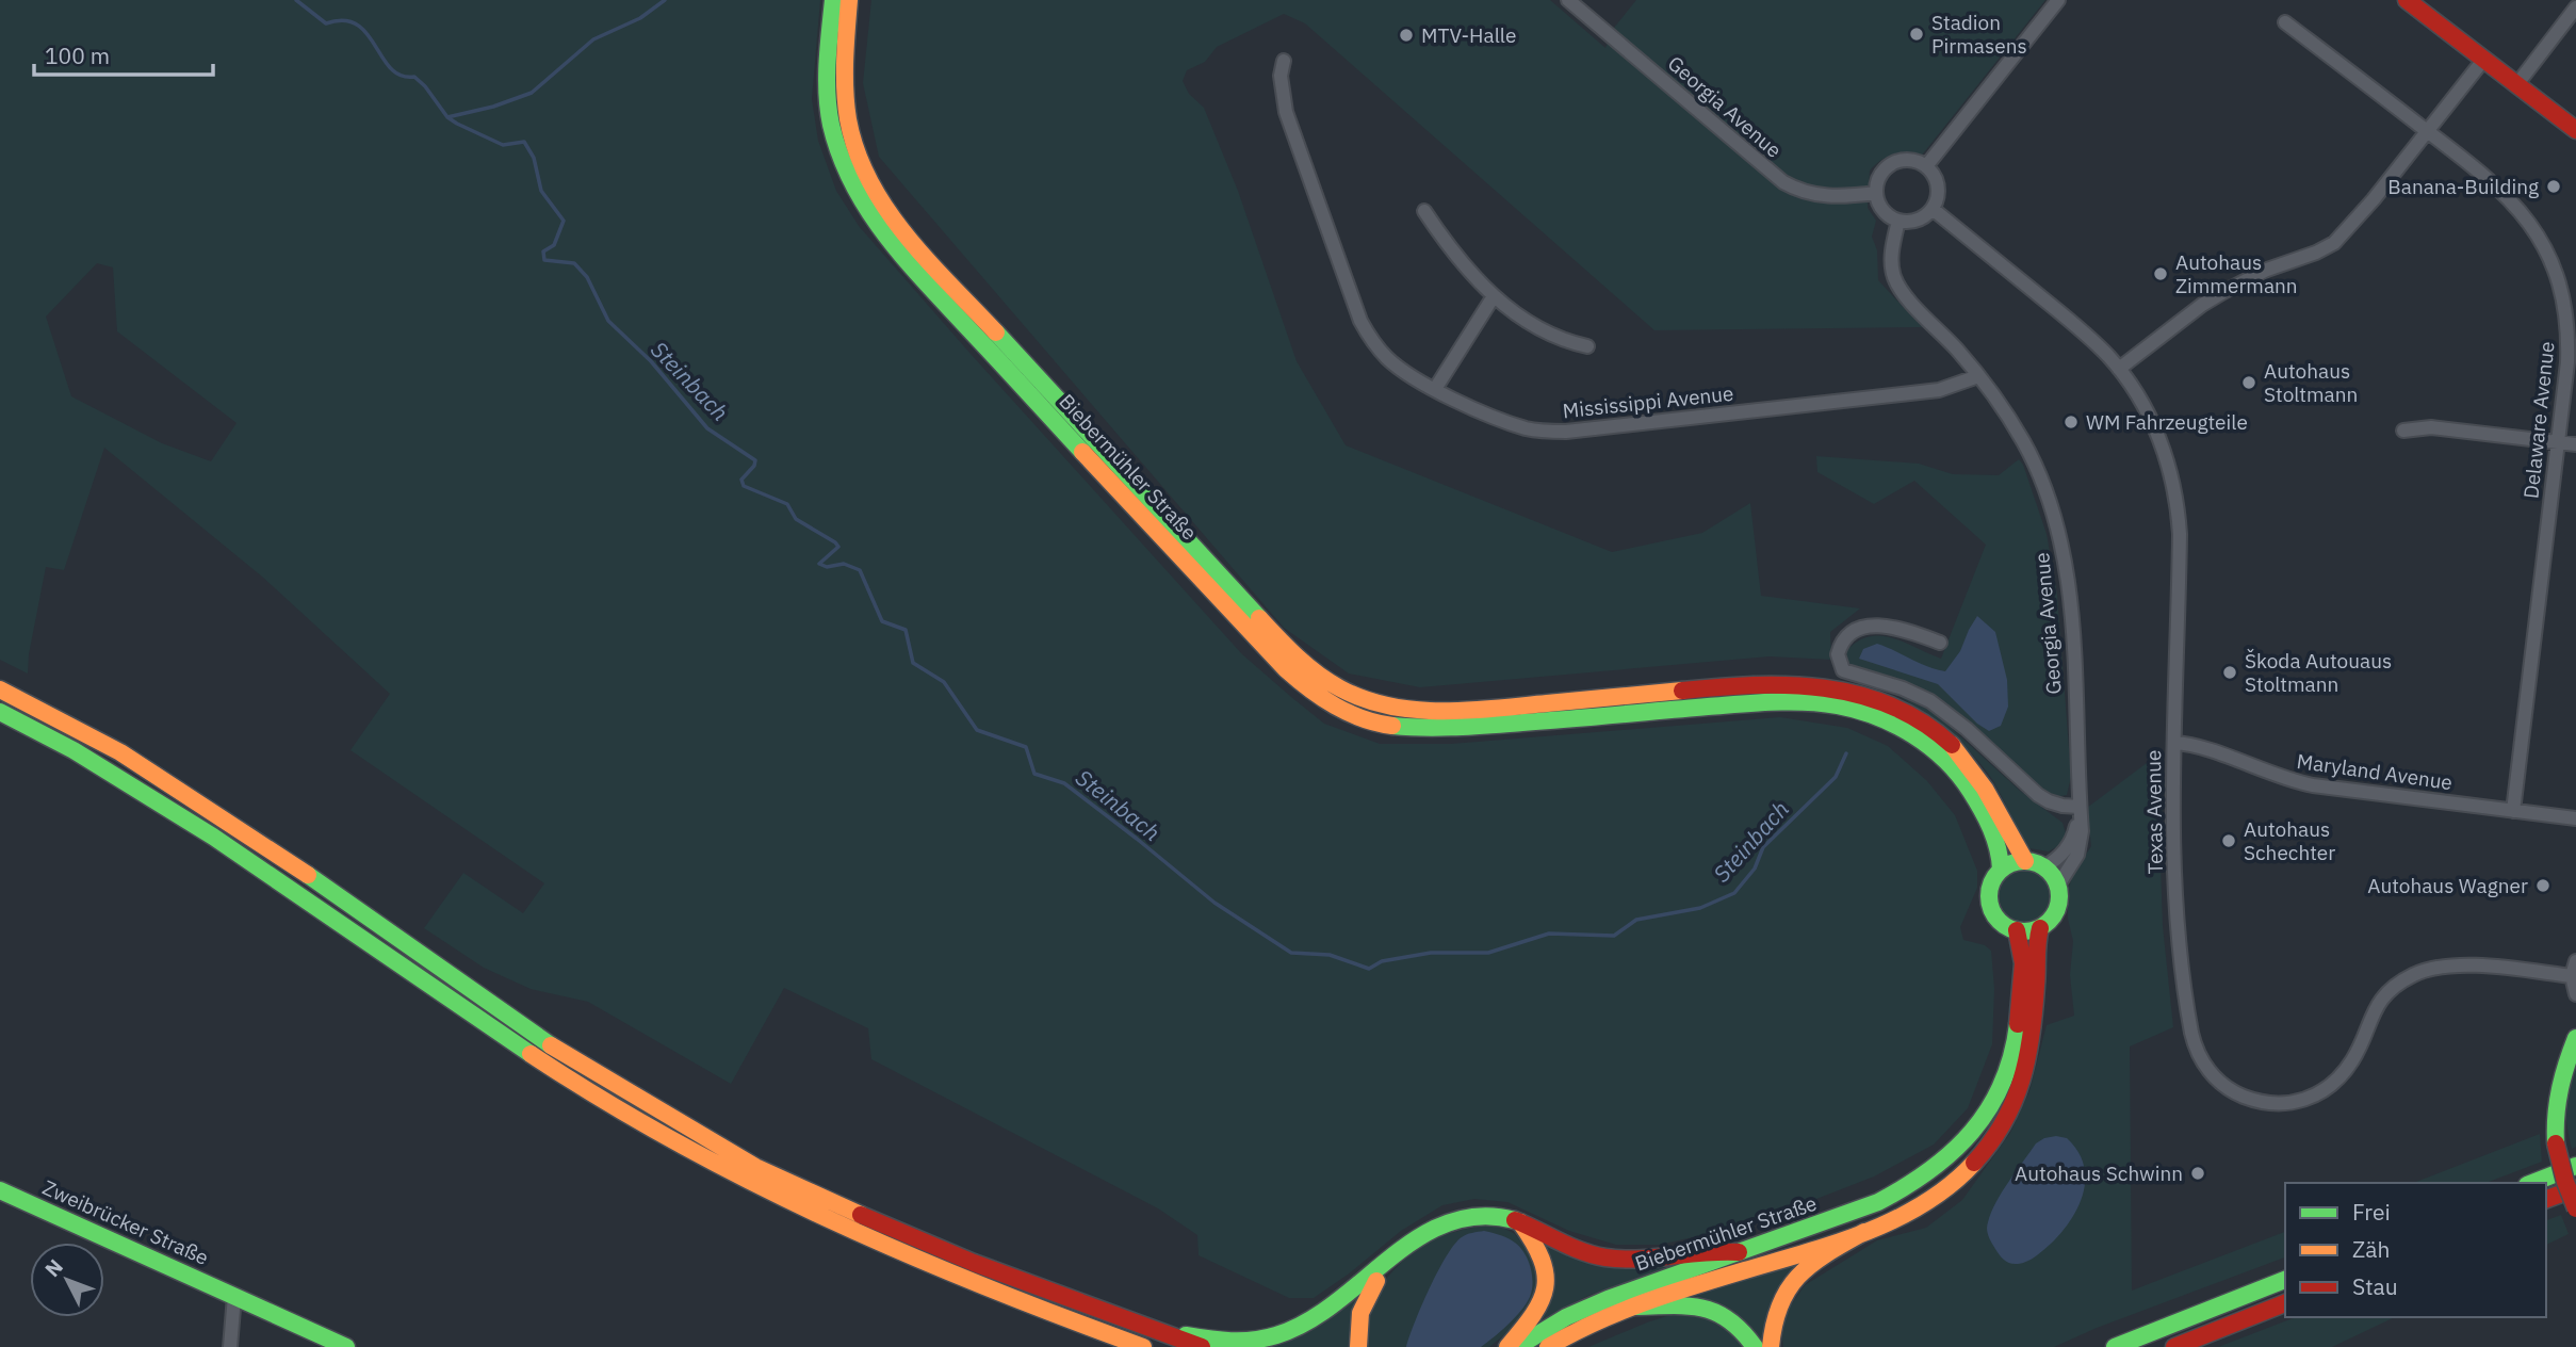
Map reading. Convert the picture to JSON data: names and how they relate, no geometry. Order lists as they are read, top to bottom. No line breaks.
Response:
{"streets":{"main road":["Biebermühler Straße","Zweibrücker Straße"],"street":["Georgia Avenue","Mississippi Avenue","Delaware Avenue","Maryland Avenue","Texas Avenue"]},"crossings":[["Georgia Avenue","Mississippi Avenue"],["Georgia Avenue","Biebermühler Straße"],["Georgia Avenue","Texas Avenue"],["Delaware Avenue","Maryland Avenue"],["Maryland Avenue","Texas Avenue"]],"water":["Steinbach"],"places":["Stadion Pirmasens","MTV-Halle","Banana-Building","Autohaus Zimmermann","Autohaus Stoltmann","WM Fahrzeugteile","Škoda Autouaus Stoltmann","Autohaus Schechter","Autohaus Wagner","Autohaus Schwinn"],"legend":["Frei","Zäh","Stau"],"scale_bar":"100 m","north":"top left"}
